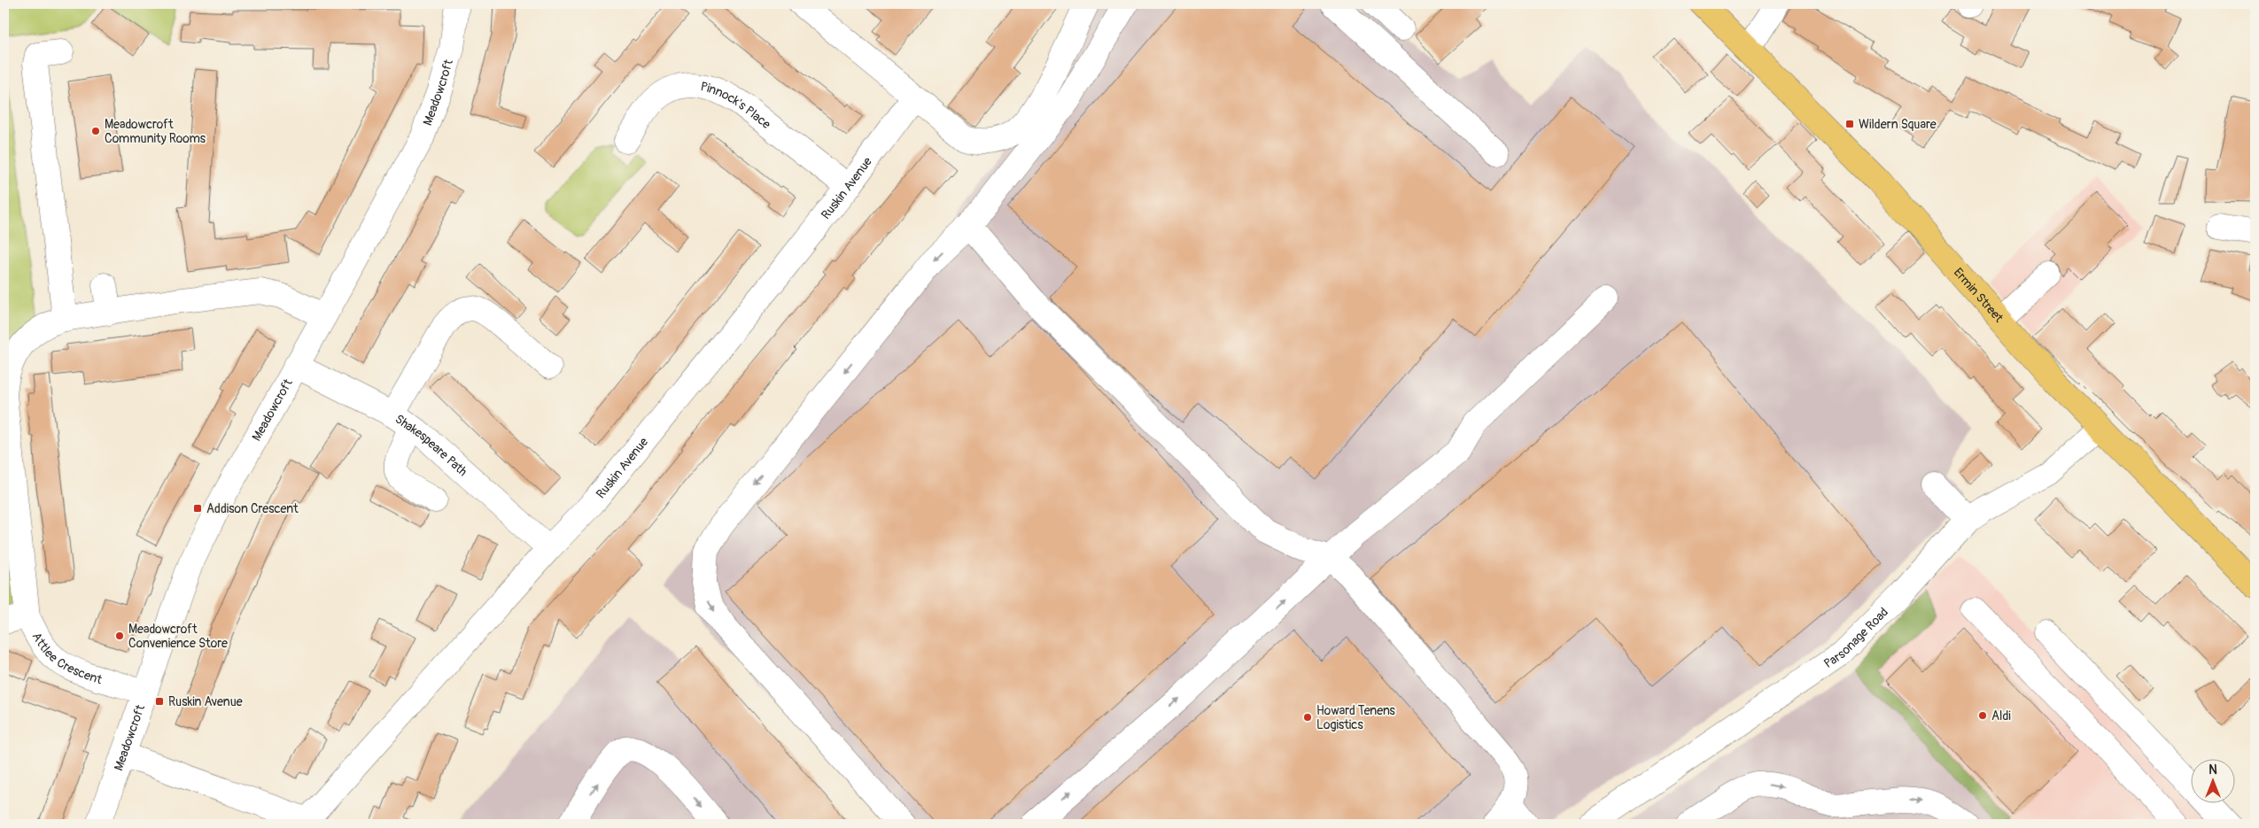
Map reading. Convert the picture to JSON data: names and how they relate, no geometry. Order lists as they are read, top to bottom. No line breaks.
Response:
{"streets":{"main road":["Ermin Street"],"street":["Meadowcroft","Pinnock's Place","Ruskin Avenue","Shakespeare Path","Parsonage Road","Attlee Crescent"]},"crossings":[["Meadowcroft","Ruskin Avenue"],["Meadowcroft","Shakespeare Path"],["Meadowcroft","Attlee Crescent"],["Pinnock's Place","Ruskin Avenue"],["Ruskin Avenue","Shakespeare Path"],["Ermin Street","Parsonage Road"]],"places":{"transit":["Wildern Square","Addison Crescent","Ruskin Avenue"],"other":["Meadowcroft Community Rooms","Meadowcroft Convenience Store","Aldi","Howard Tenens Logistics"]},"north":"top"}
